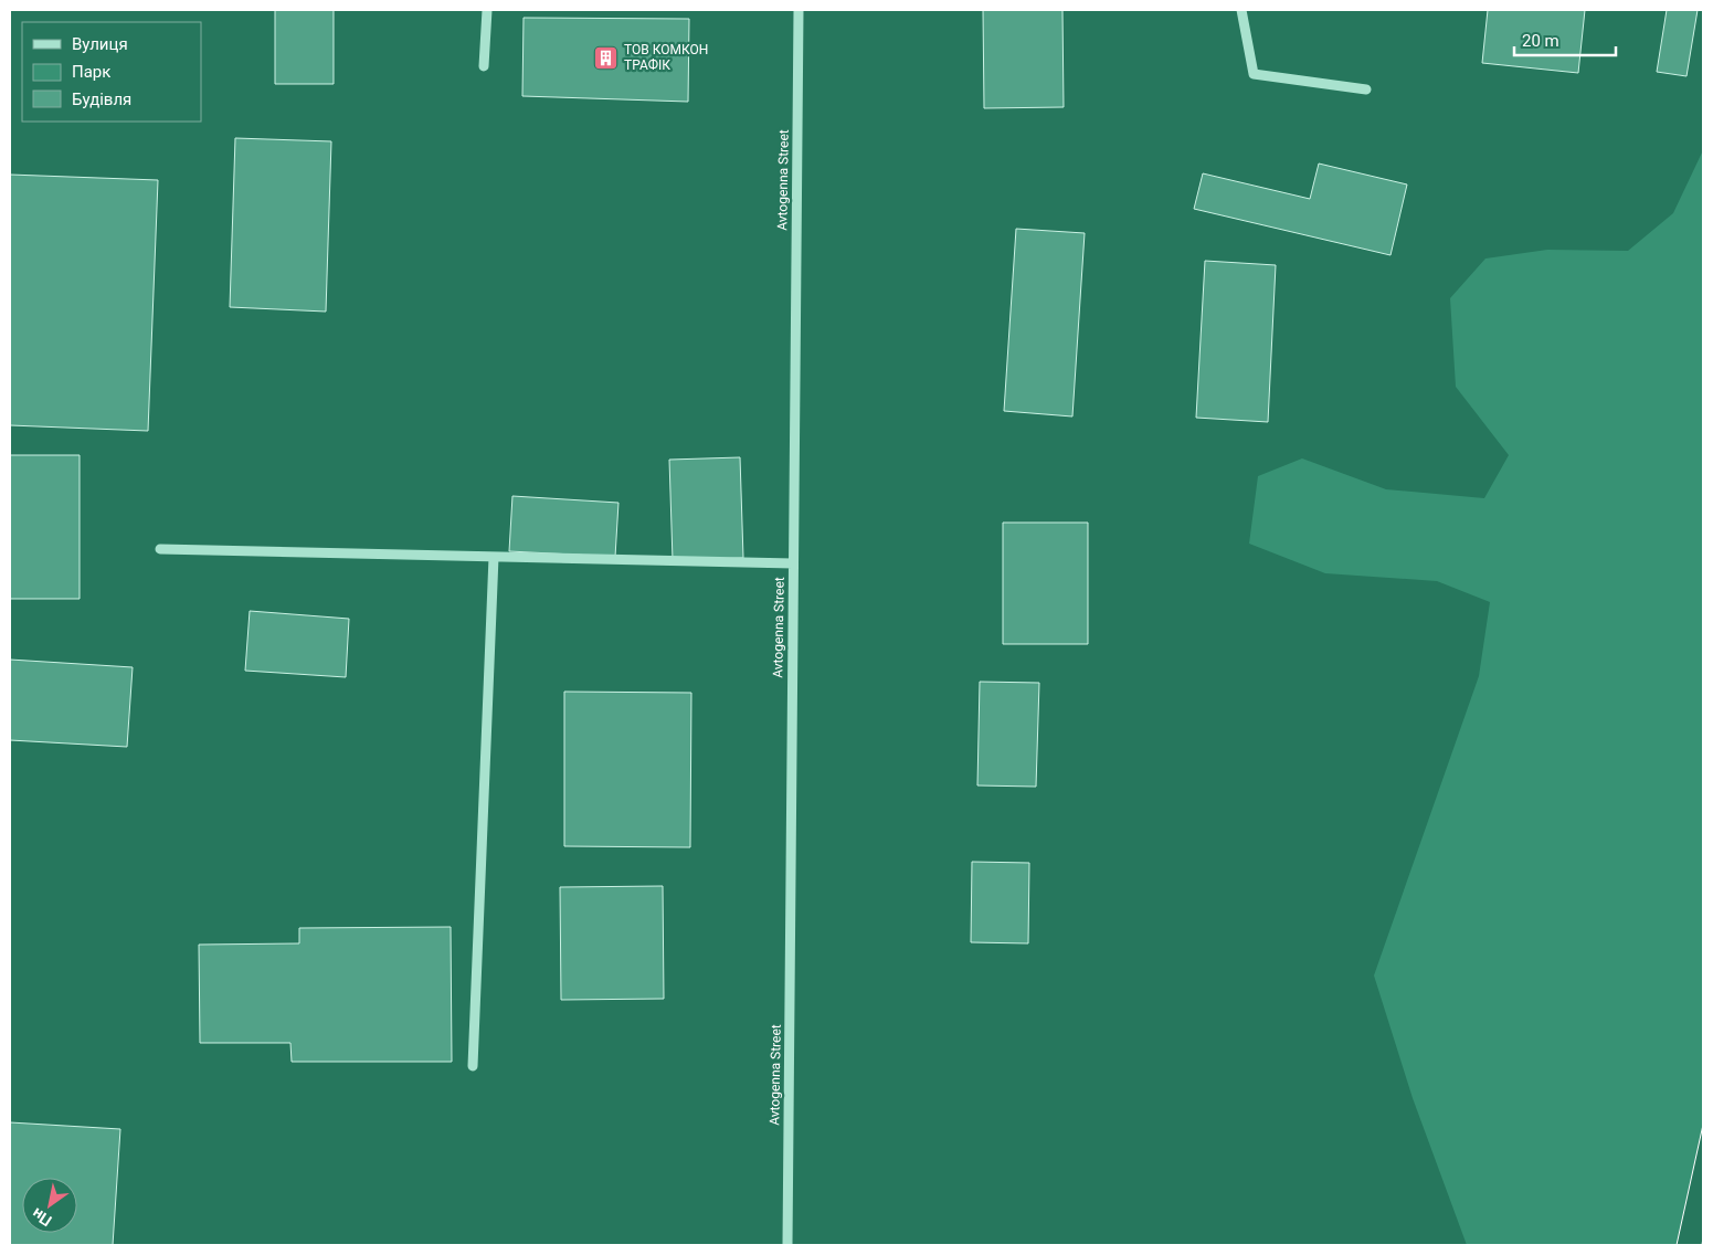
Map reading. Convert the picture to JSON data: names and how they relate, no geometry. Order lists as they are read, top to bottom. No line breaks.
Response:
{"streets":{"street":["Avtogenna Street"]},"places":{"building":["ТОВ КОМКОН ТРАФІК"]},"legend":["Вулиця","Парк","Будівля"],"scale_bar":"20 m","north":"bottom left"}
